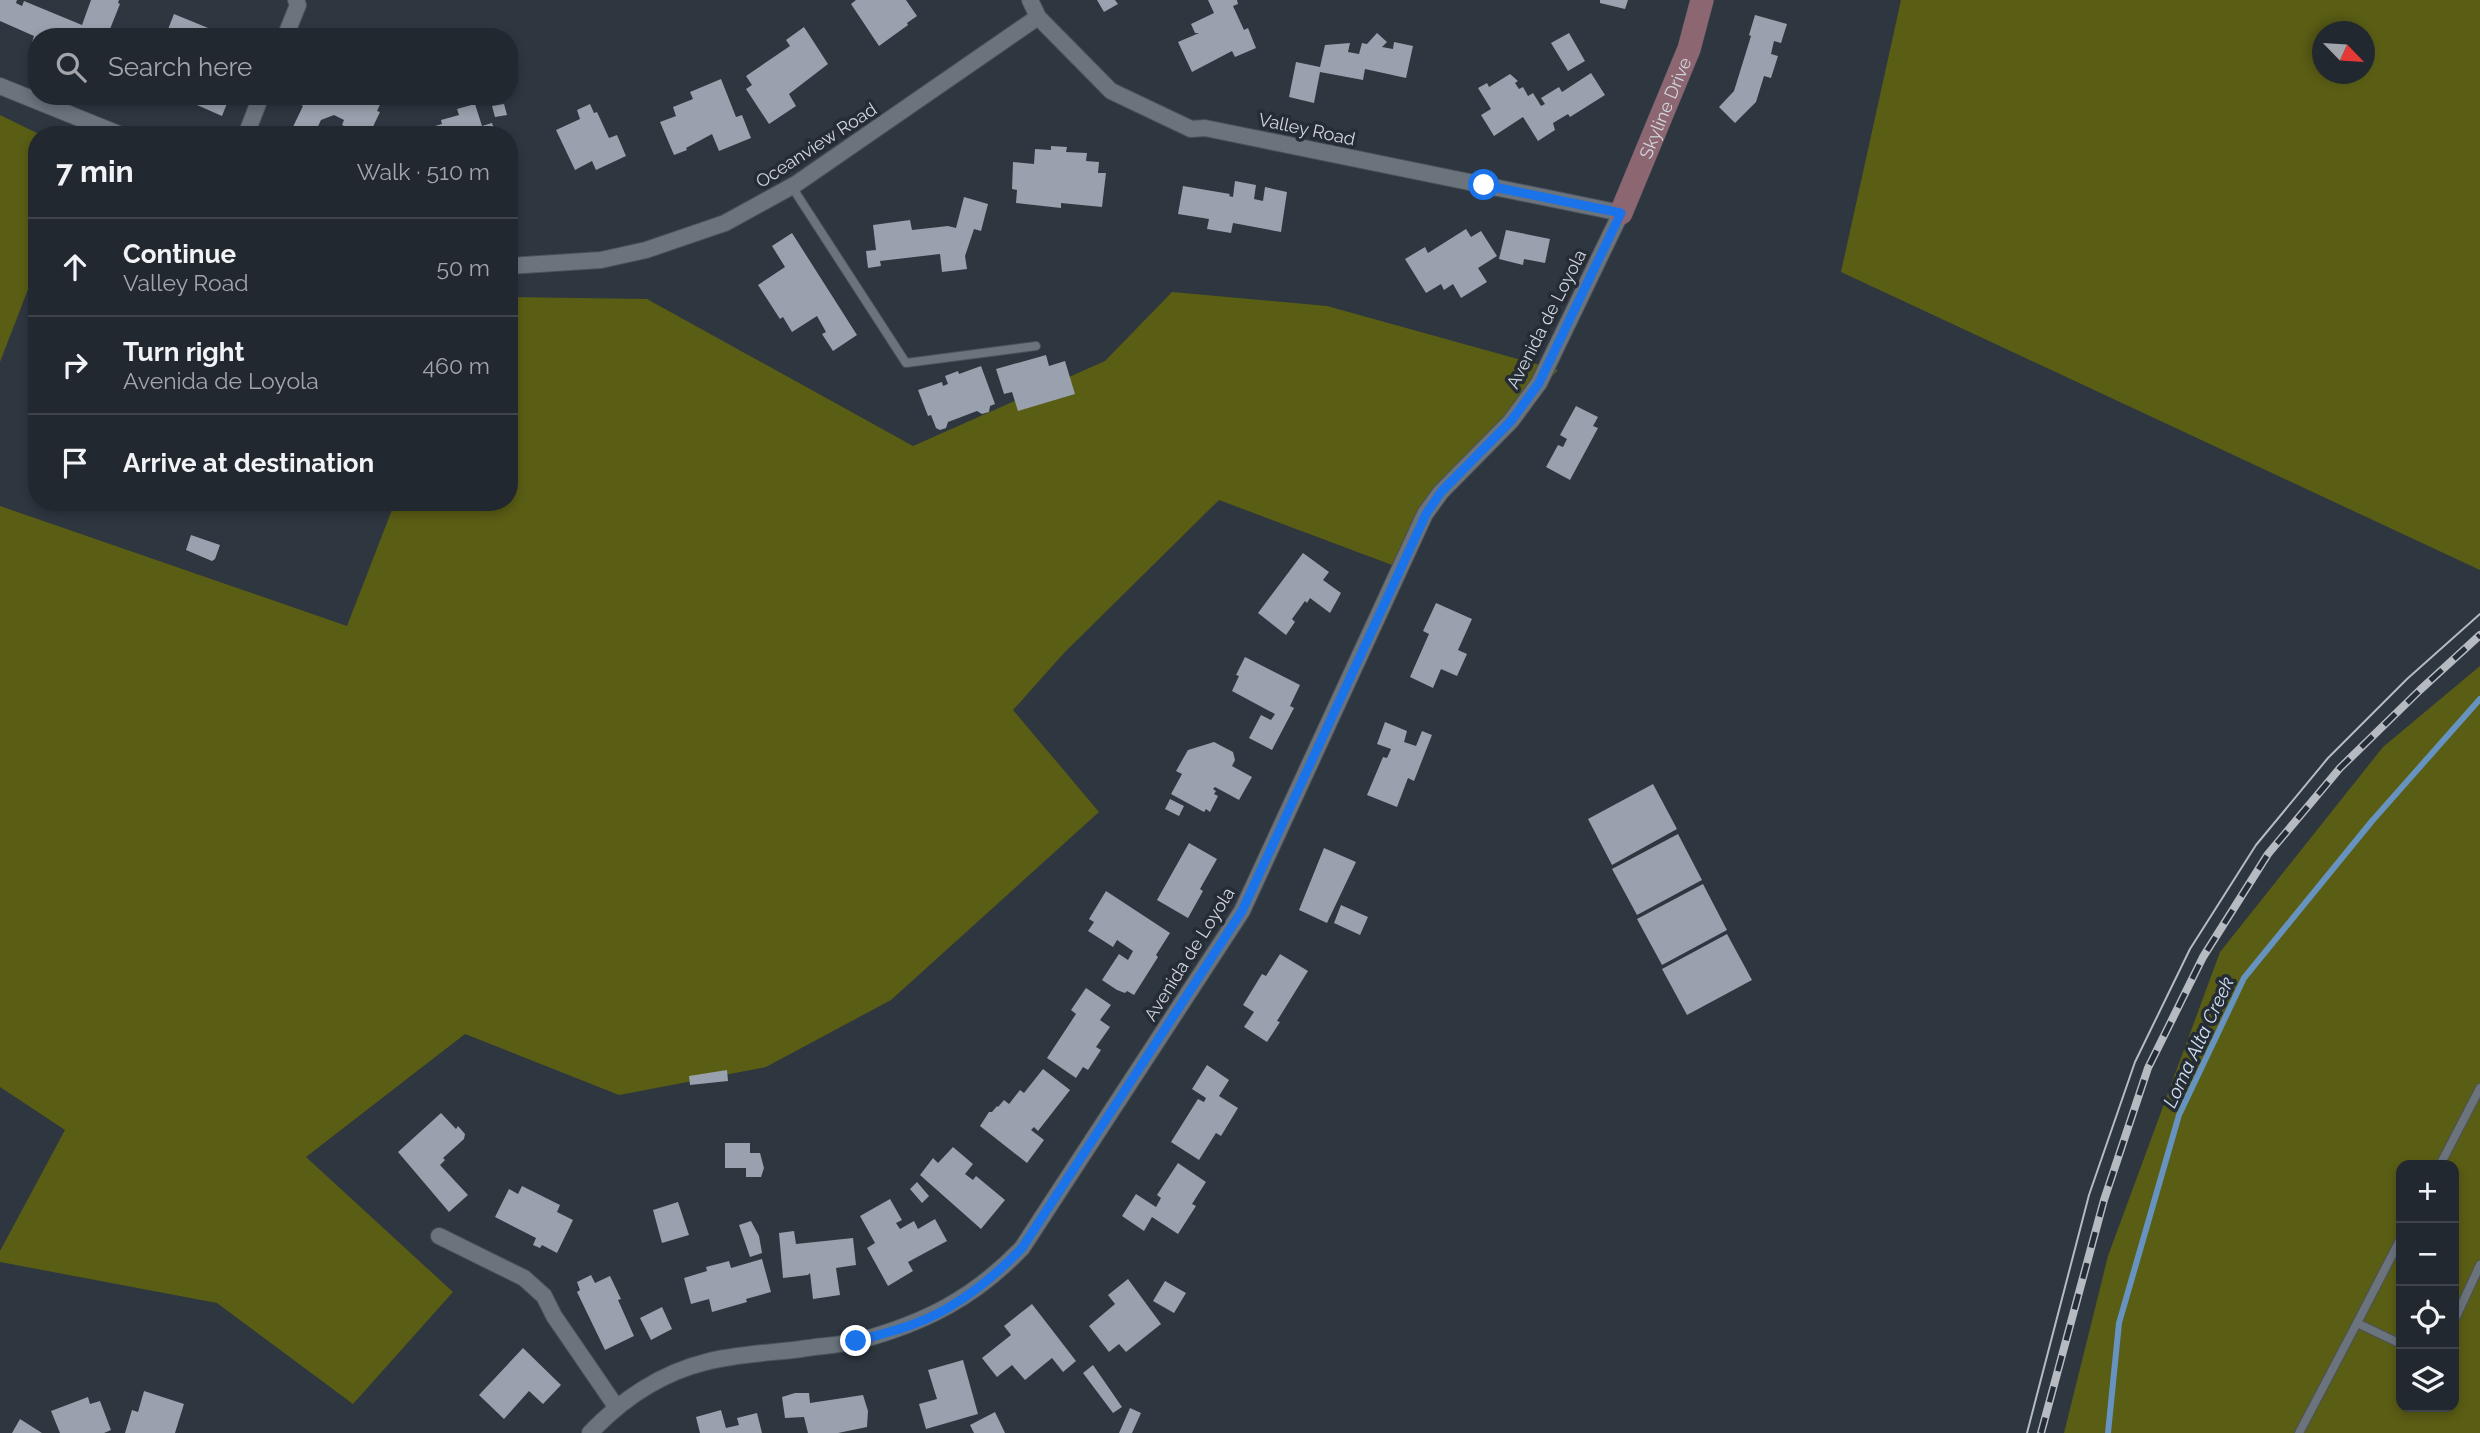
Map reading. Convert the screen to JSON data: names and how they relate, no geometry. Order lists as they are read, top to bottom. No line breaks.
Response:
{"streets":{"street":["Skyline Drive","Valley Road","Oceanview Road","Avenida de Loyola"]},"crossings":[["Skyline Drive","Valley Road"],["Skyline Drive","Avenida de Loyola"],["Valley Road","Oceanview Road"],["Valley Road","Avenida de Loyola"]],"water":["Loma Alta Creek"],"north":"bottom right","page":{"search":"Search here","heading":["7 min","Walk · 510 m"],"list":[["Continue","Valley Road","50 m"],["Turn right","Avenida de Loyola","460 m"],"Arrive at destination"],"map_buttons":["+","−"]}}
